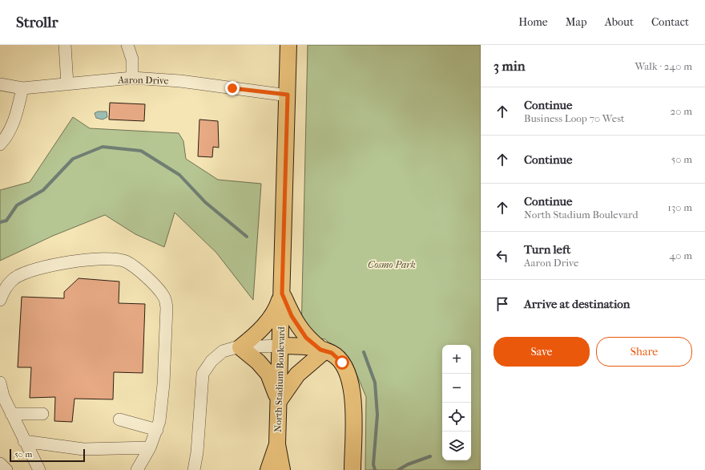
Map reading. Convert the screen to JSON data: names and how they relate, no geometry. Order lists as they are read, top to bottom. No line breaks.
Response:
{"streets":{"main road":["North Stadium Boulevard"],"street":["Aaron Drive"]},"crossings":[["Aaron Drive","North Stadium Boulevard"]],"parks":["Cosmo Park"],"scale_bar":"50 m","page":{"header":"Strollr","nav":["Home","Map","About","Contact"],"heading":["3 min","Walk · 240 m"],"list":[["Continue","Business Loop 70 West","20 m"],["Continue","50 m"],["Continue","North Stadium Boulevard","130 m"],["Turn left","Aaron Drive","40 m"],"Arrive at destination"],"buttons":["Save","Share"],"map_buttons":["+","−"],"scale":"50 m"}}
